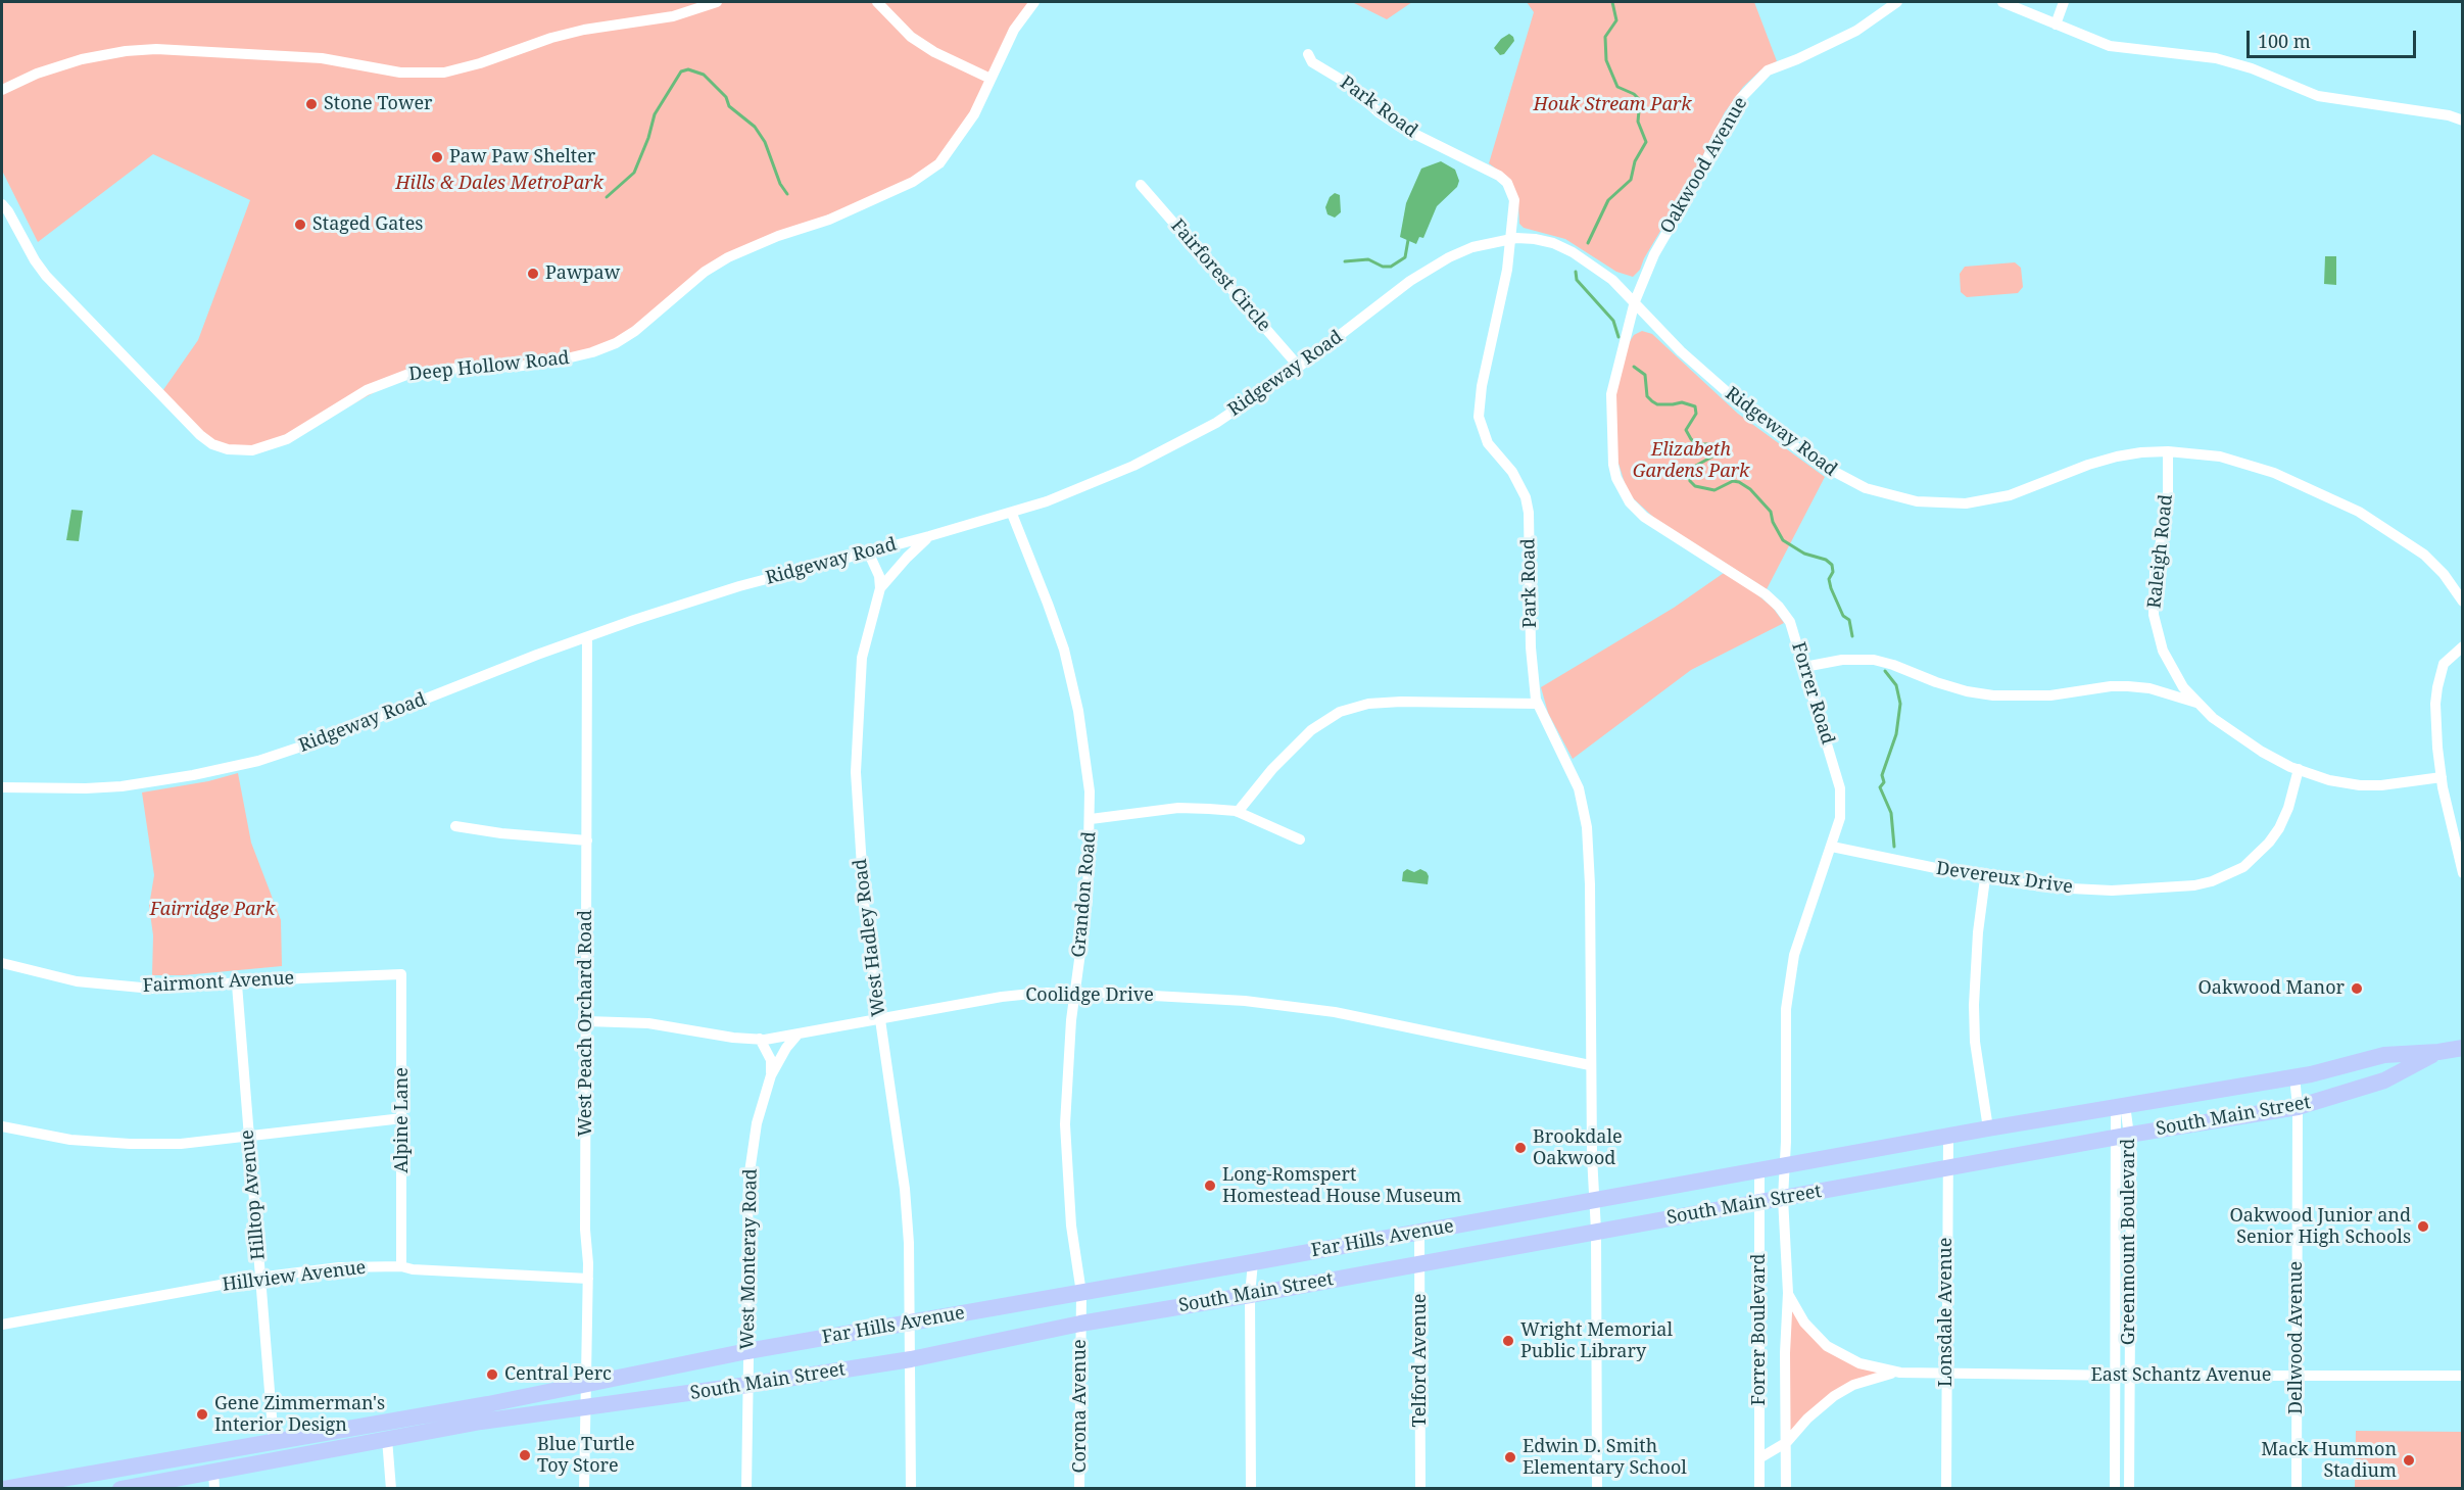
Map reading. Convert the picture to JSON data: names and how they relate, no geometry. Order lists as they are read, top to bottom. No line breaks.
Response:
{"streets":{"main road":["South Main Street","Far Hills Avenue"],"street":["Park Road","Oakwood Avenue","Fairforest Circle","Deep Hollow Road","Ridgeway Road","Raleigh Road","Forrer Road","Devereux Drive","Grandon Road","West Hadley Road","Fairmont Avenue","Coolidge Drive","West Peach Orchard Road","Alpine Lane","Hilltop Avenue","Greenmount Boulevard","West Monteray Road","Hillview Avenue","Lonsdale Avenue","Forrer Boulevard","Dellwood Avenue","Telford Avenue","East Schantz Avenue","Corona Avenue"]},"crossings":[["Park Road","Ridgeway Road"],["Park Road","Coolidge Drive"],["Park Road","South Main Street"],["Park Road","Far Hills Avenue"],["Oakwood Avenue","Ridgeway Road"],["Oakwood Avenue","Forrer Road"],["Fairforest Circle","Ridgeway Road"],["Ridgeway Road","Raleigh Road"],["Ridgeway Road","Forrer Road"],["Ridgeway Road","Grandon Road"],["Ridgeway Road","West Hadley Road"],["Ridgeway Road","West Peach Orchard Road"],["Raleigh Road","Devereux Drive"],["Forrer Road","Devereux Drive"],["Forrer Road","South Main Street"],["Forrer Road","Far Hills Avenue"],["Grandon Road","Coolidge Drive"],["Grandon Road","South Main Street"],["Grandon Road","Far Hills Avenue"],["Grandon Road","Corona Avenue"],["West Hadley Road","Coolidge Drive"],["West Hadley Road","South Main Street"],["West Hadley Road","Far Hills Avenue"],["Fairmont Avenue","Alpine Lane"],["Fairmont Avenue","Hilltop Avenue"],["Coolidge Drive","West Peach Orchard Road"],["Coolidge Drive","West Monteray Road"],["West Peach Orchard Road","South Main Street"],["West Peach Orchard Road","Far Hills Avenue"],["West Peach Orchard Road","Hillview Avenue"],["South Main Street","Far Hills Avenue"],["South Main Street","Greenmount Boulevard"],["South Main Street","West Monteray Road"],["South Main Street","Lonsdale Avenue"],["South Main Street","Forrer Boulevard"],["South Main Street","Dellwood Avenue"],["South Main Street","Telford Avenue"],["South Main Street","Corona Avenue"],["Alpine Lane","Hillview Avenue"],["Hilltop Avenue","Far Hills Avenue"],["Hilltop Avenue","Hillview Avenue"],["Far Hills Avenue","West Monteray Road"],["Far Hills Avenue","Forrer Boulevard"],["Far Hills Avenue","Telford Avenue"],["Greenmount Boulevard","East Schantz Avenue"],["Lonsdale Avenue","East Schantz Avenue"],["Forrer Boulevard","East Schantz Avenue"],["Dellwood Avenue","East Schantz Avenue"]],"parks":["Houk Stream Park","Hills & Dales MetroPark","Elizabeth Gardens Park","Fairridge Park"],"places":["Stone Tower","Paw Paw Shelter","Staged Gates","Pawpaw","Oakwood Manor","Brookdale Oakwood","Long-Romspert Homestead House Museum","Oakwood Junior and Senior High Schools","Wright Memorial Public Library","Central Perc","Gene Zimmerman's Interior Design","Blue Turtle Toy Store","Edwin D. Smith Elementary School","Mack Hummon Stadium"],"scale_bar":"100 m"}
